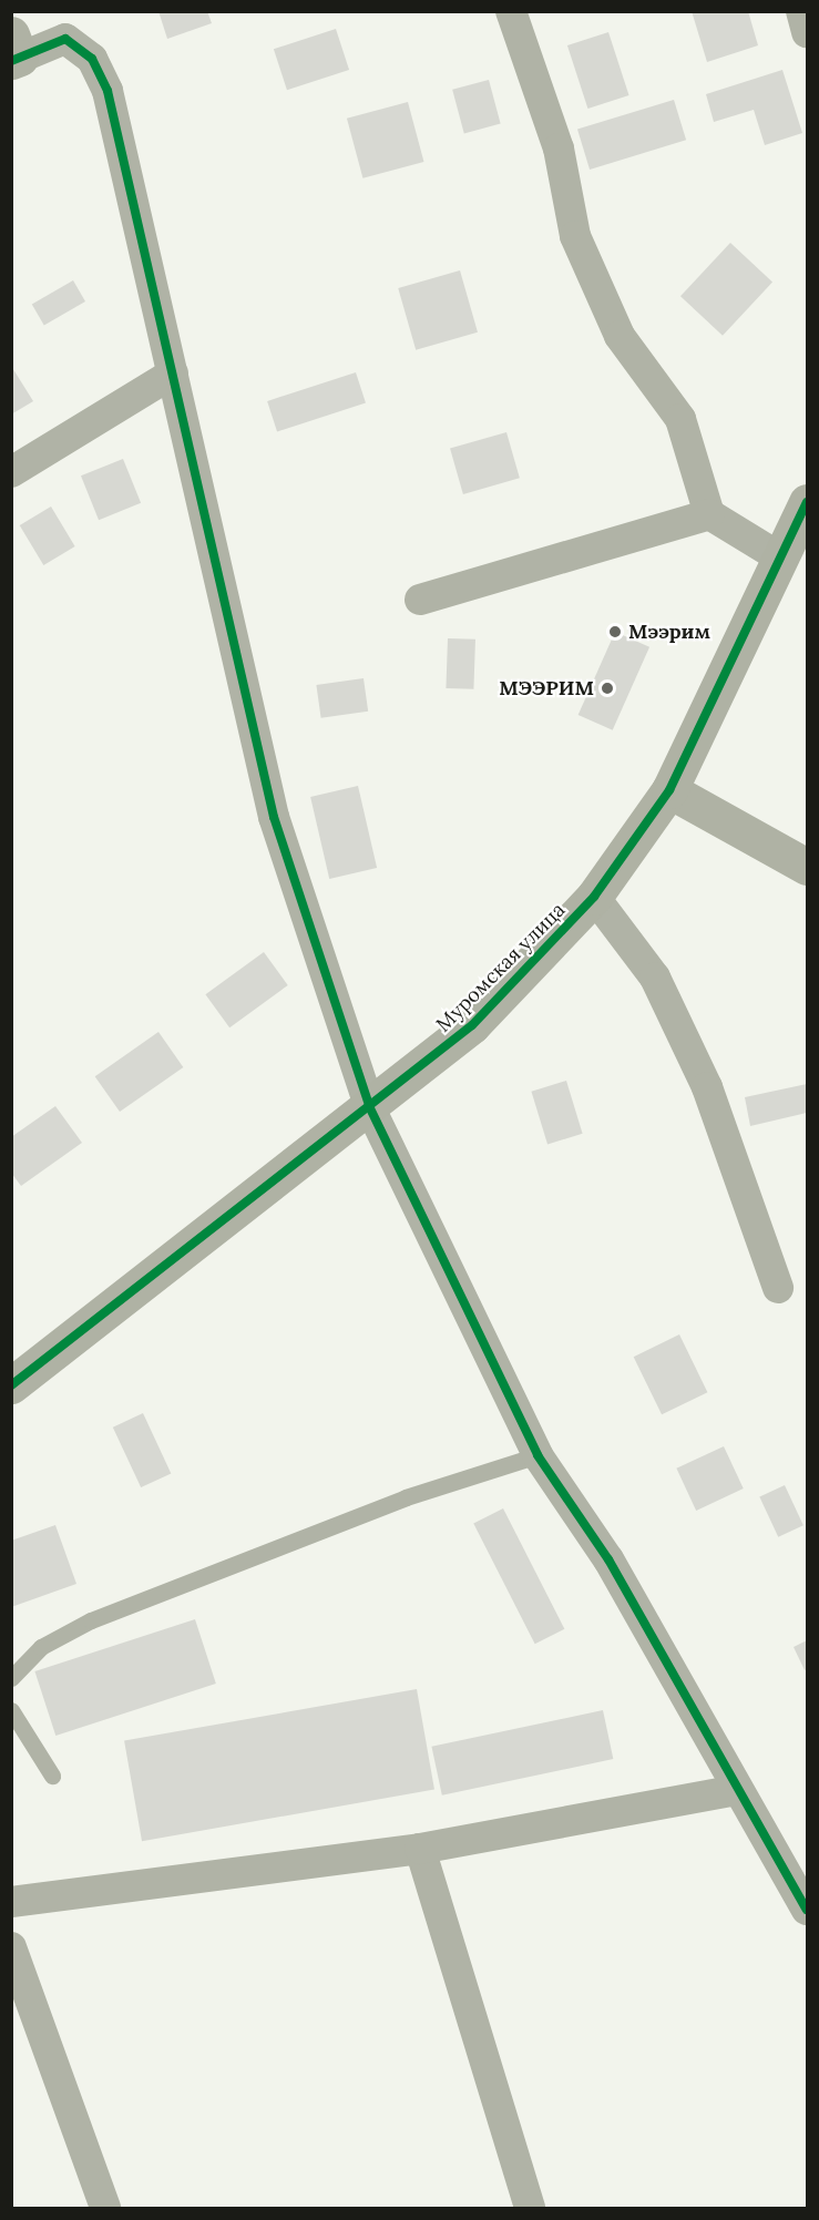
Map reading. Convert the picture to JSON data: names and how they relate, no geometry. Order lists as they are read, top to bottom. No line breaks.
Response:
{"streets":{"street":["Муромская улица"]},"places":["Мээрим","МЭЭРИМ"]}
